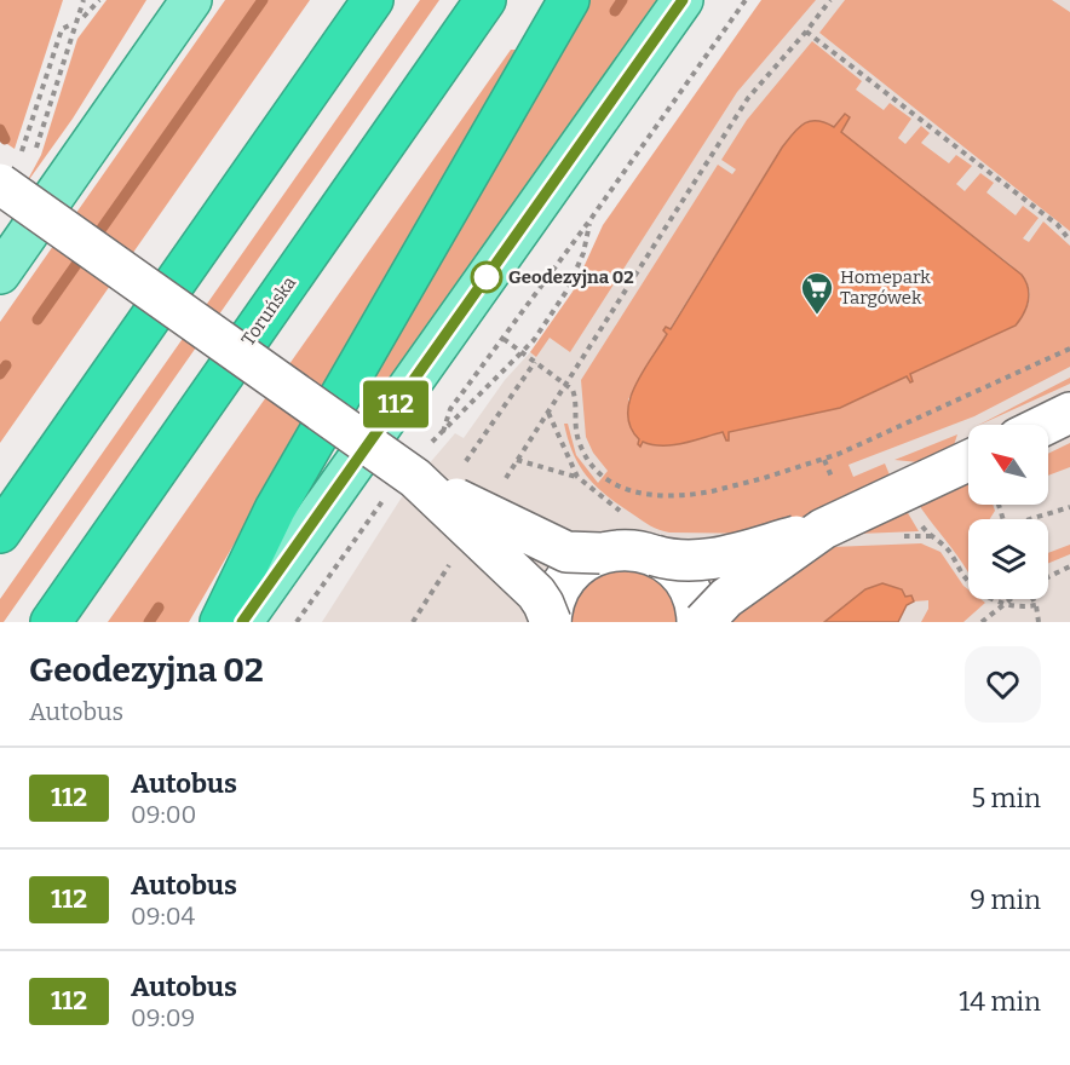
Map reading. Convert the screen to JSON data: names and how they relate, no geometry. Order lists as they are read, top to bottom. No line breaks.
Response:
{"streets":{"highway":["Toruńska"]},"places":{"other":["Geodezyjna 02"],"supermarket":["Homepark Targówek"]},"lines":["bus line 112"],"north":"top left","page":{"on_map":"112","heading":["Geodezyjna 02","Autobus"],"list":[{"mark":"112","name":"Autobus","note":"09:00","value":"5 min"},{"mark":"112","name":"Autobus","note":"09:04","value":"9 min"},{"mark":"112","name":"Autobus","note":"09:09","value":"14 min"}]}}
